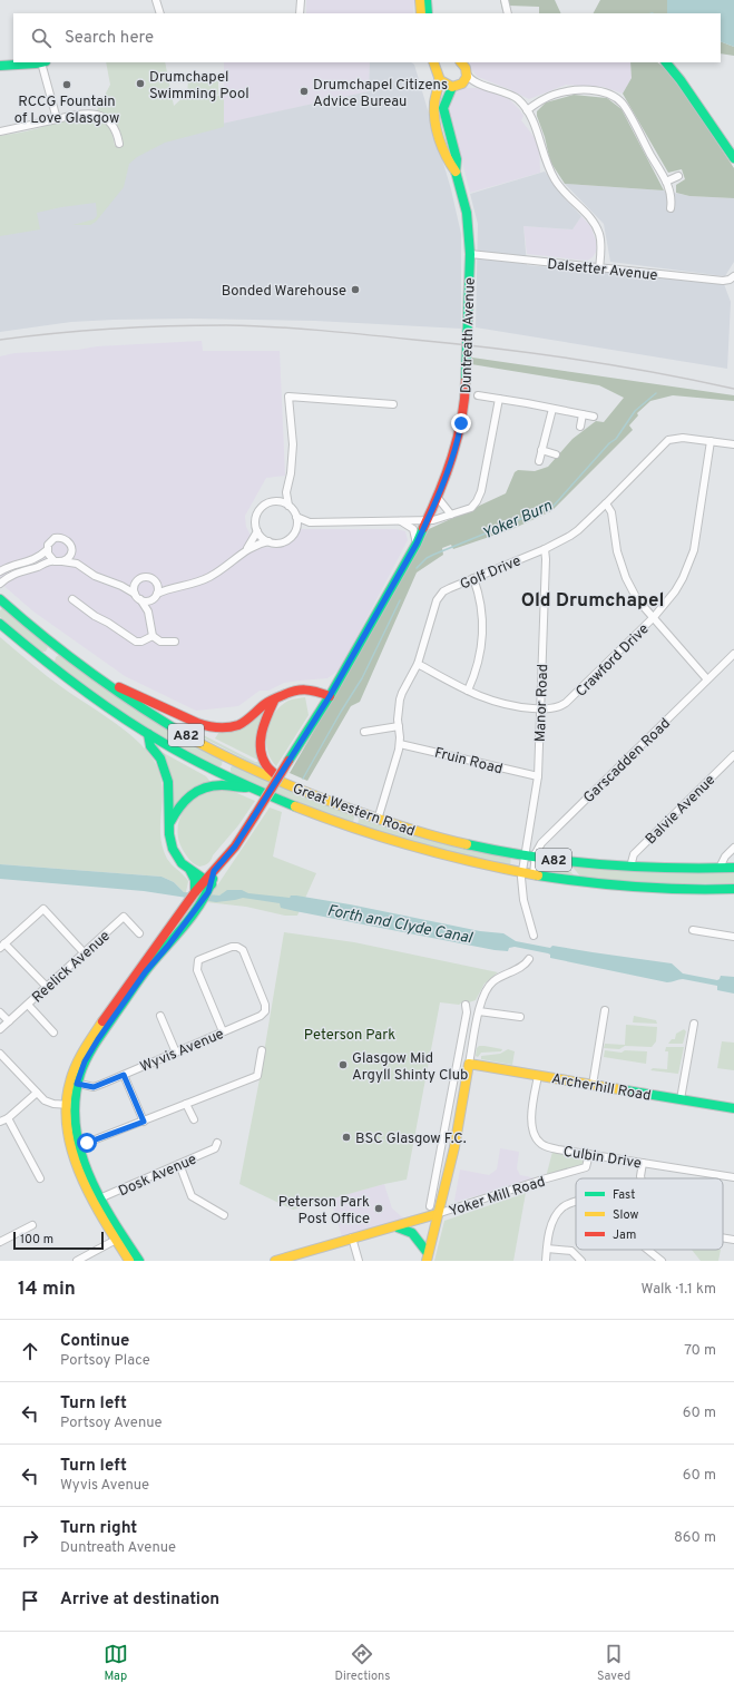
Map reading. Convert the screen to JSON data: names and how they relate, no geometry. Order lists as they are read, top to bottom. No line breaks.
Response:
{"streets":{"street":["Dalsetter Avenue","Duntreath Avenue","Golf Drive","Crawford Drive","Manor Road","A82","Fruin Road","Garscadden Road","Great Western Road","Balvie Avenue","Reelick Avenue","Wyvis Avenue","Archerhill Road","Culbin Drive","Dosk Avenue","Yoker Mill Road"]},"crossings":[["Dalsetter Avenue","Duntreath Avenue"],["Duntreath Avenue","Wyvis Avenue"],["Duntreath Avenue","Dosk Avenue"],["Golf Drive","Crawford Drive"],["Golf Drive","Manor Road"],["Golf Drive","Fruin Road"],["Golf Drive","Great Western Road"],["Crawford Drive","Manor Road"],["Manor Road","Fruin Road"],["Manor Road","Great Western Road"],["Garscadden Road","Great Western Road"],["Great Western Road","Balvie Avenue"],["Archerhill Road","Culbin Drive"],["Culbin Drive","Yoker Mill Road"]],"districts":["Old Drumchapel"],"water":["Yoker Burn","Forth and Clyde Canal"],"parks":["Peterson Park"],"places":["Drumchapel Swimming Pool","RCCG Fountain of Love Glasgow","Drumchapel Citizens Advice Bureau","Bonded Warehouse","Glasgow Mid Argyll Shinty Club","BSC Glasgow F.C.","Peterson Park Post Office"],"legend":["Fast","Slow","Jam"],"scale_bar":"100 m","page":{"search":"Search here","scale":"100 m","heading":["14 min","Walk · 1.1 km"],"list":[["Continue","Portsoy Place","70 m"],["Turn left","Portsoy Avenue","60 m"],["Turn left","Wyvis Avenue","60 m"],["Turn right","Duntreath Avenue","860 m"],"Arrive at destination"],"nav":["Map","Directions","Saved"]}}
